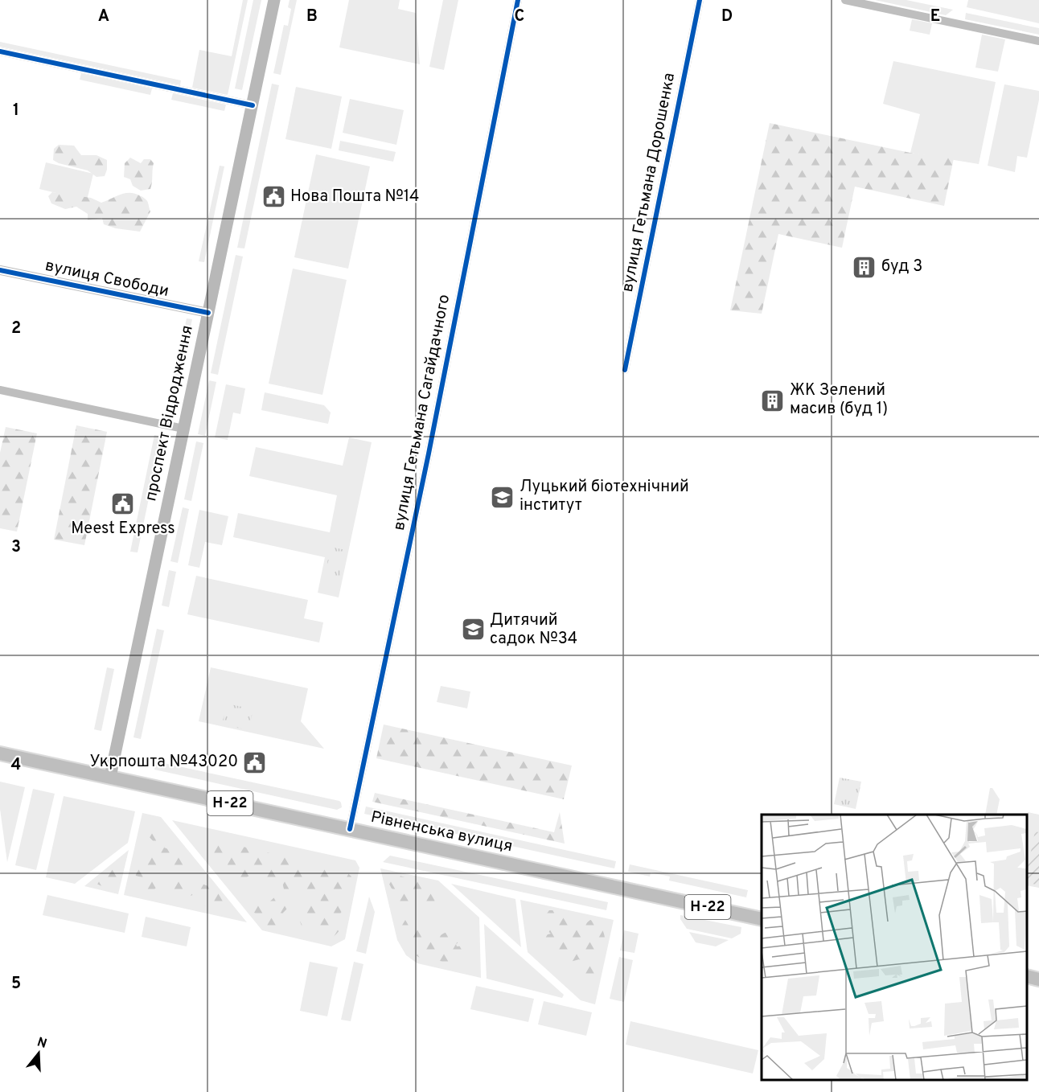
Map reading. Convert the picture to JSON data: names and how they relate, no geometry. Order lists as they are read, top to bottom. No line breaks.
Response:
{"streets":{"main road":["проспект Відродження","Н-22","Рівненська вулиця"],"street":["вулиця Гетьмана Дорошенка","вулиця Свободи","вулиця Гетьмана Сагайдачного"]},"crossings":[["вулиця Свободи","проспект Відродження"],["вулиця Гетьмана Сагайдачного","Рівненська вулиця"],["проспект Відродження","Рівненська вулиця"]],"places":{"public building":["Нова Пошта №14","Meest Express","Укрпошта №43020"],"building":["буд 3","ЖК Зелений масив (буд 1)"],"school or university":["Луцький біотехнічний інститут","Дитячий садок №34"]},"north":"top","grid":{"columns":["A","B","C","D","E"],"rows":["1","2","3","4","5"]}}
